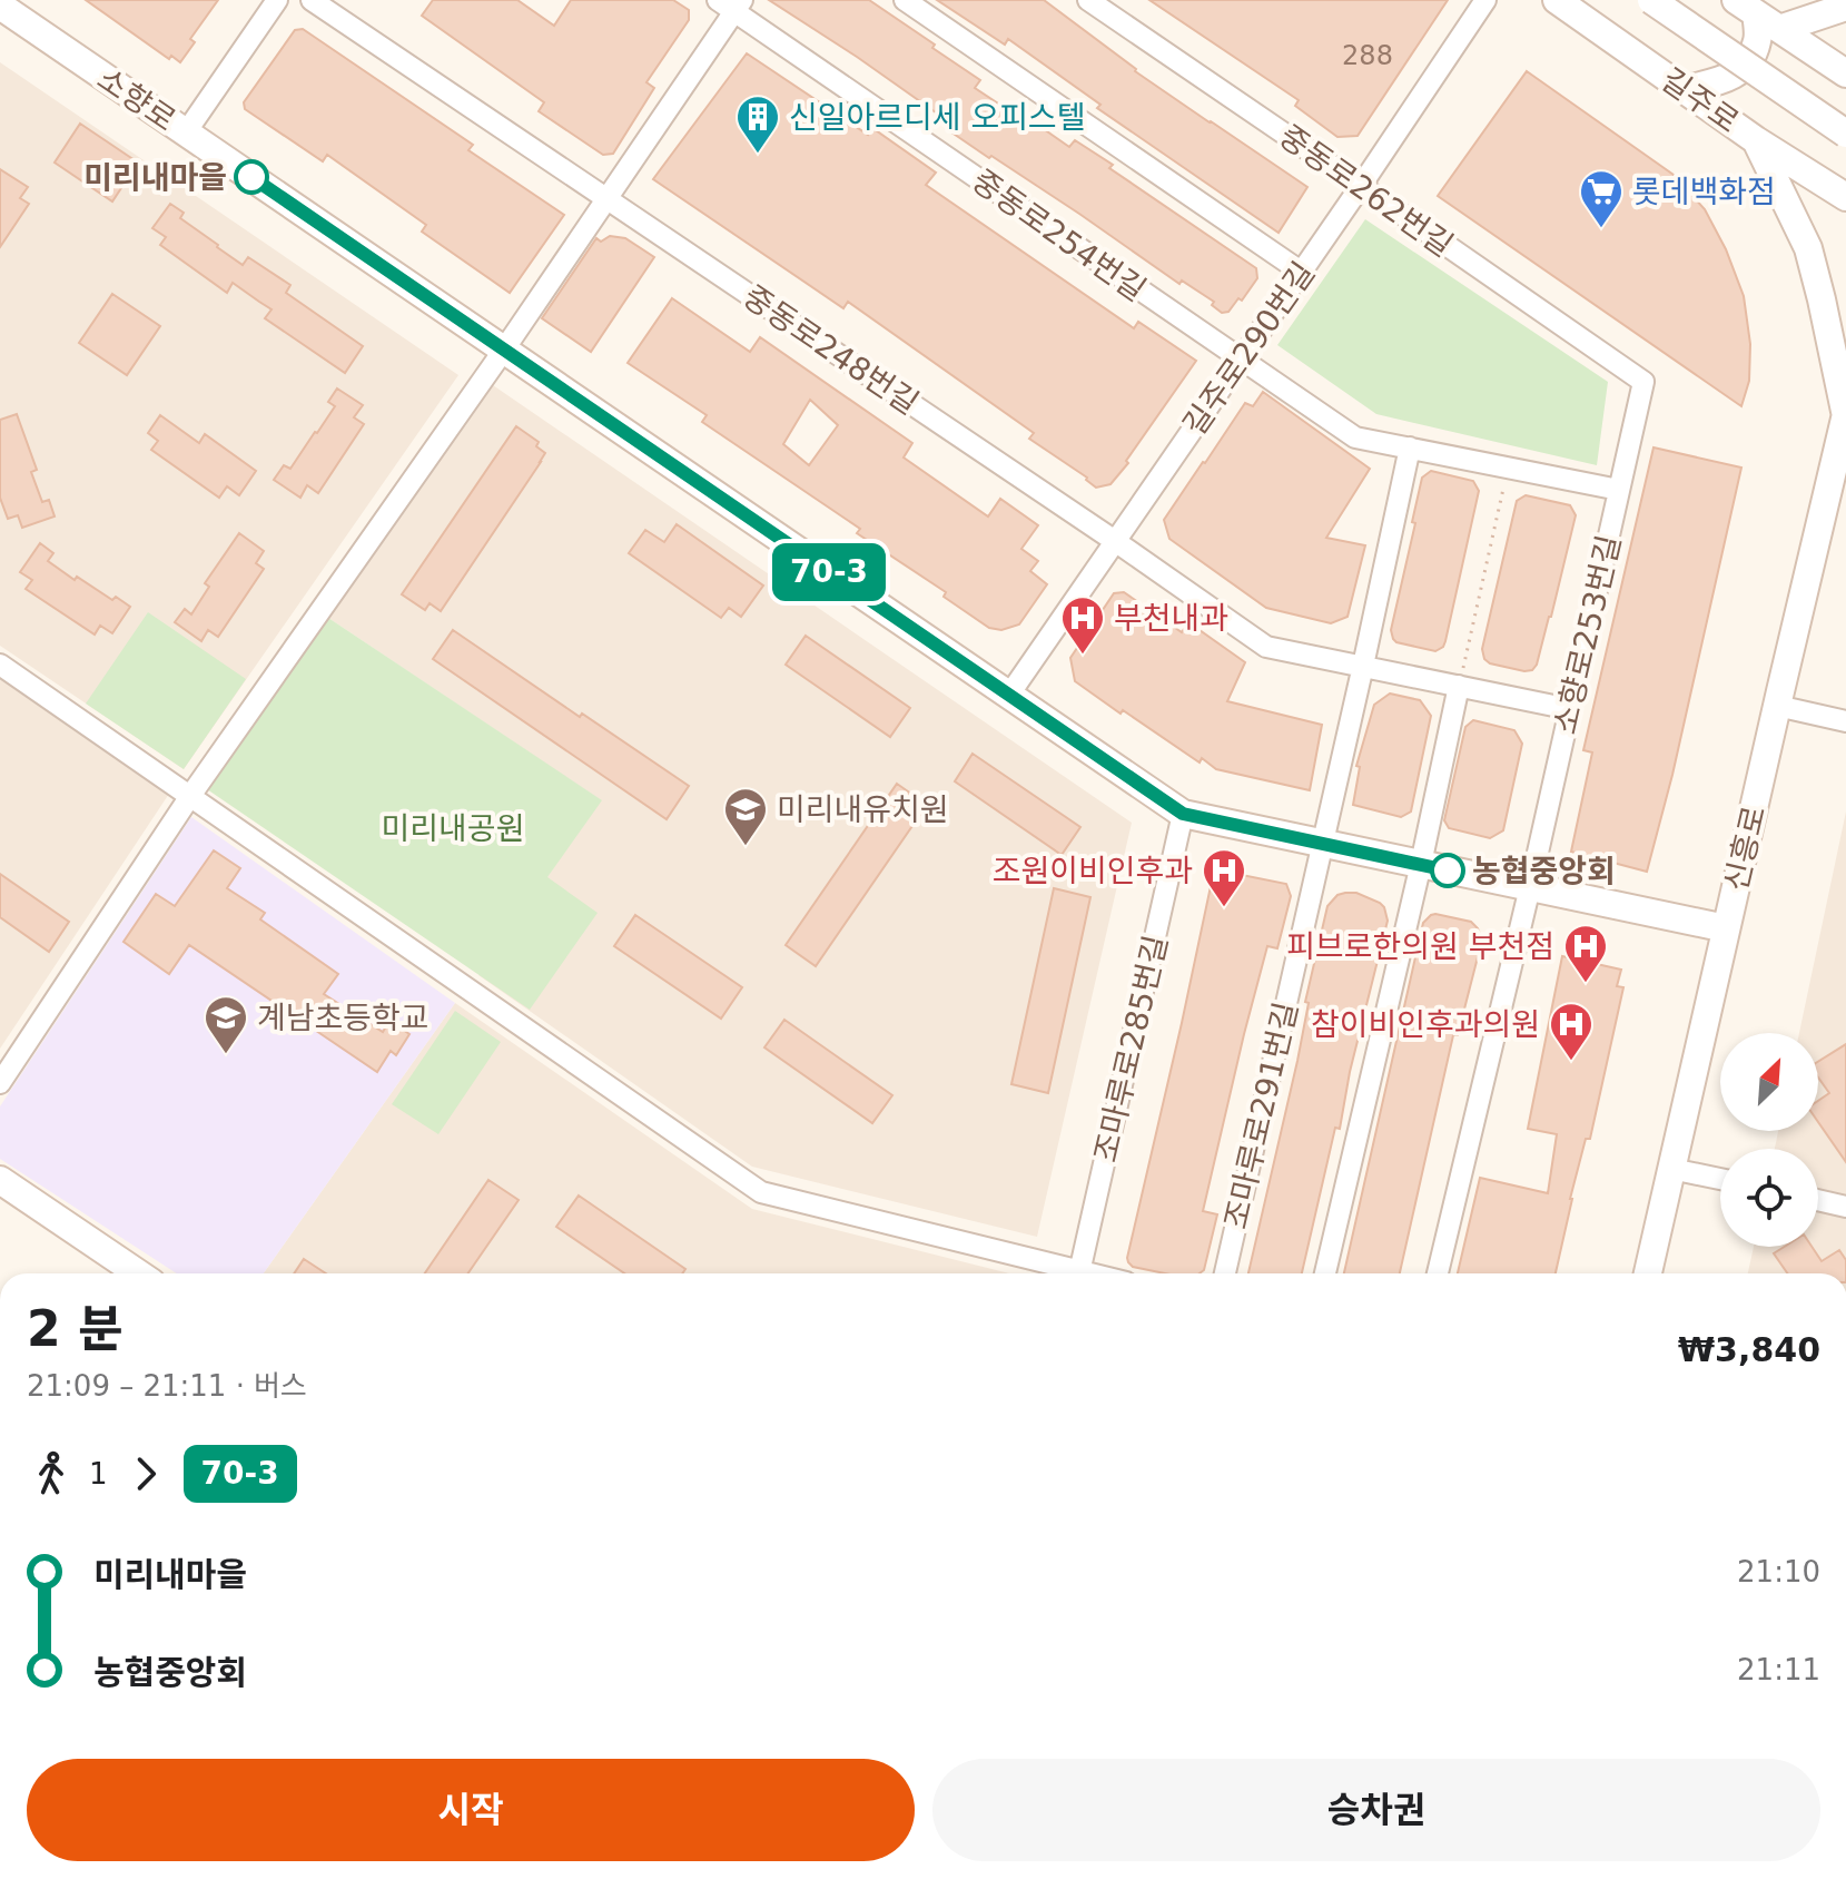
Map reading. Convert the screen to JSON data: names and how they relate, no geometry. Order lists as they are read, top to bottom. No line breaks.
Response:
{"streets":{"street":["소향로","길주로","중동로262번길","중동로254번길","길주로290번길","중동로248번길","소향로253번길","신흥로","조마루로285번길","조마루로291번길"]},"crossings":[["소향로","길주로290번길"],["소향로","소향로253번길"],["소향로","신흥로"],["소향로","조마루로285번길"],["소향로","조마루로291번길"],["중동로262번길","길주로290번길"],["중동로262번길","소향로253번길"],["중동로254번길","길주로290번길"],["중동로254번길","소향로253번길"],["길주로290번길","중동로248번길"],["중동로248번길","소향로253번길"]],"parks":["미리내공원"],"places":{"building":["신일아르디세 오피스텔"],"other":["미리내마을","농협중앙회"],"supermarket":["롯데백화점"],"hospital":["부천내과","조원이비인후과","피브로한의원 부천점","참이비인후과의원"],"school or university":["미리내유치원","계남초등학교"]},"lines":["bus line 70-3"],"house_numbers":["288"],"north":"top right","page":{"on_map":"70-3","heading":["2 분","21:09 – 21:11 · 버스","₩3,840"],"legs":["1","70-3"],"list":[{"name":"미리내마을","value":"21:10"},{"name":"농협중앙회","value":"21:11"}],"buttons":["시작","승차권"]}}
